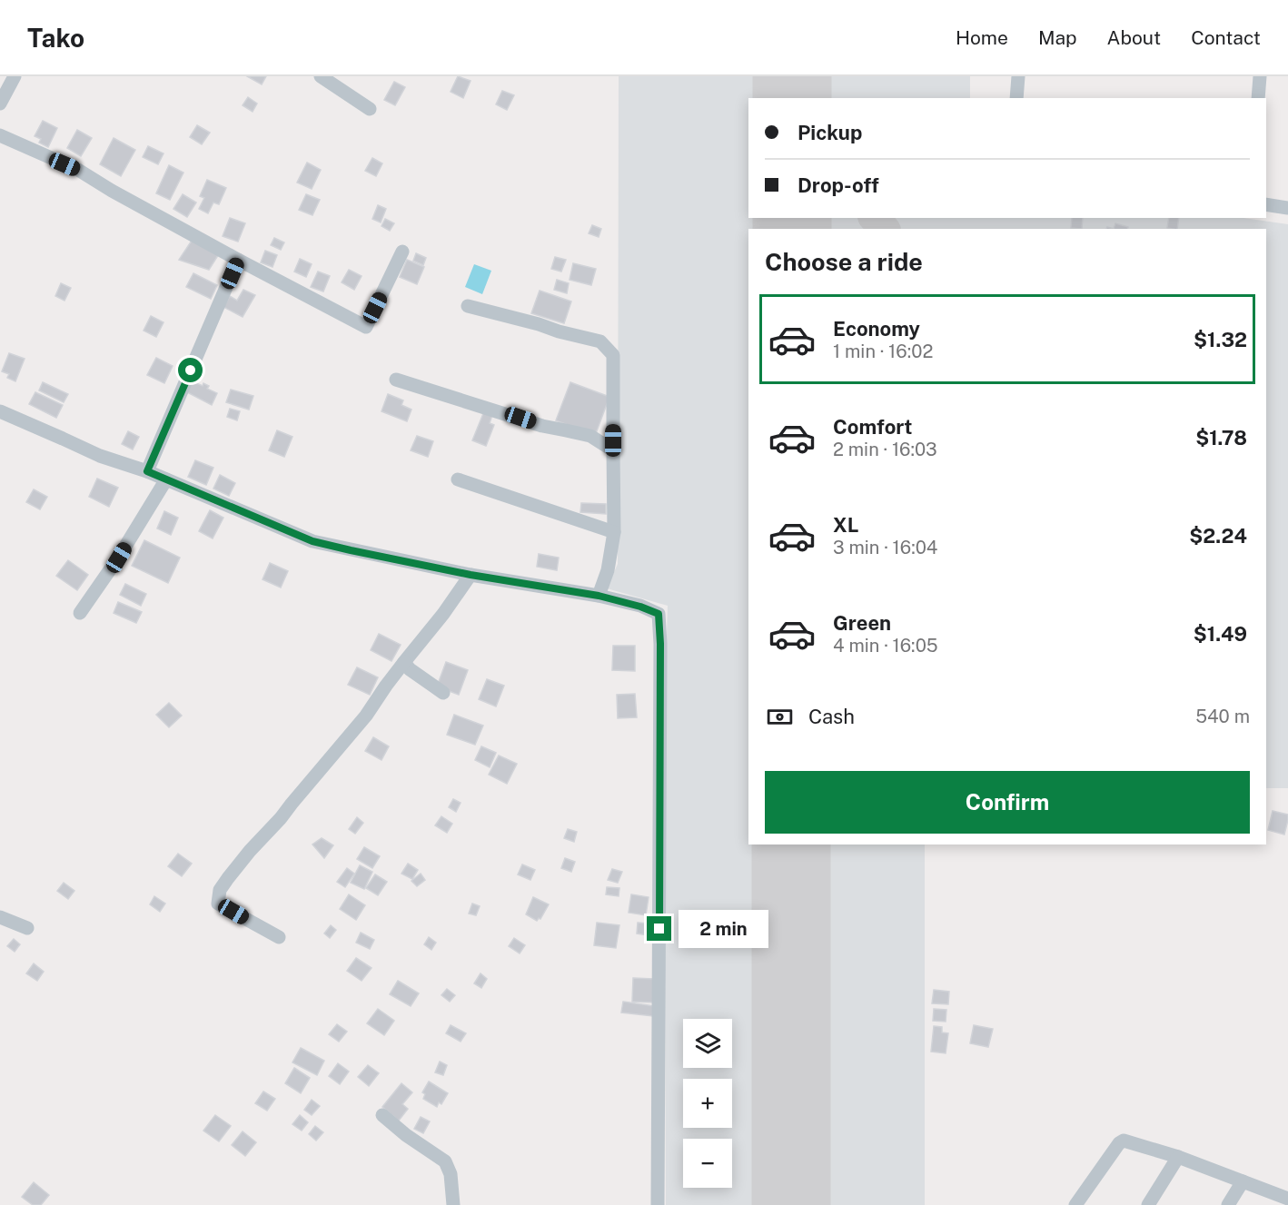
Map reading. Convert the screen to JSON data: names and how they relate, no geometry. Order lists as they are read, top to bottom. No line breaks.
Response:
{"page":{"header":"Tako","nav":["Home","Map","About","Contact"],"banner":["Pickup","Drop-off"],"heading":"Choose a ride","list":[{"name":"Economy","note":"1 min · 16:02","value":"$1.32"},{"name":"Comfort","note":"2 min · 16:03","value":"$1.78"},{"name":"XL","note":"3 min · 16:04","value":"$2.24"},{"name":"Green","note":"4 min · 16:05","value":"$1.49"}],"pay":["Cash","540 m"],"buttons":"Confirm","bubble":"2 min","map_buttons":["+","−"]}}
